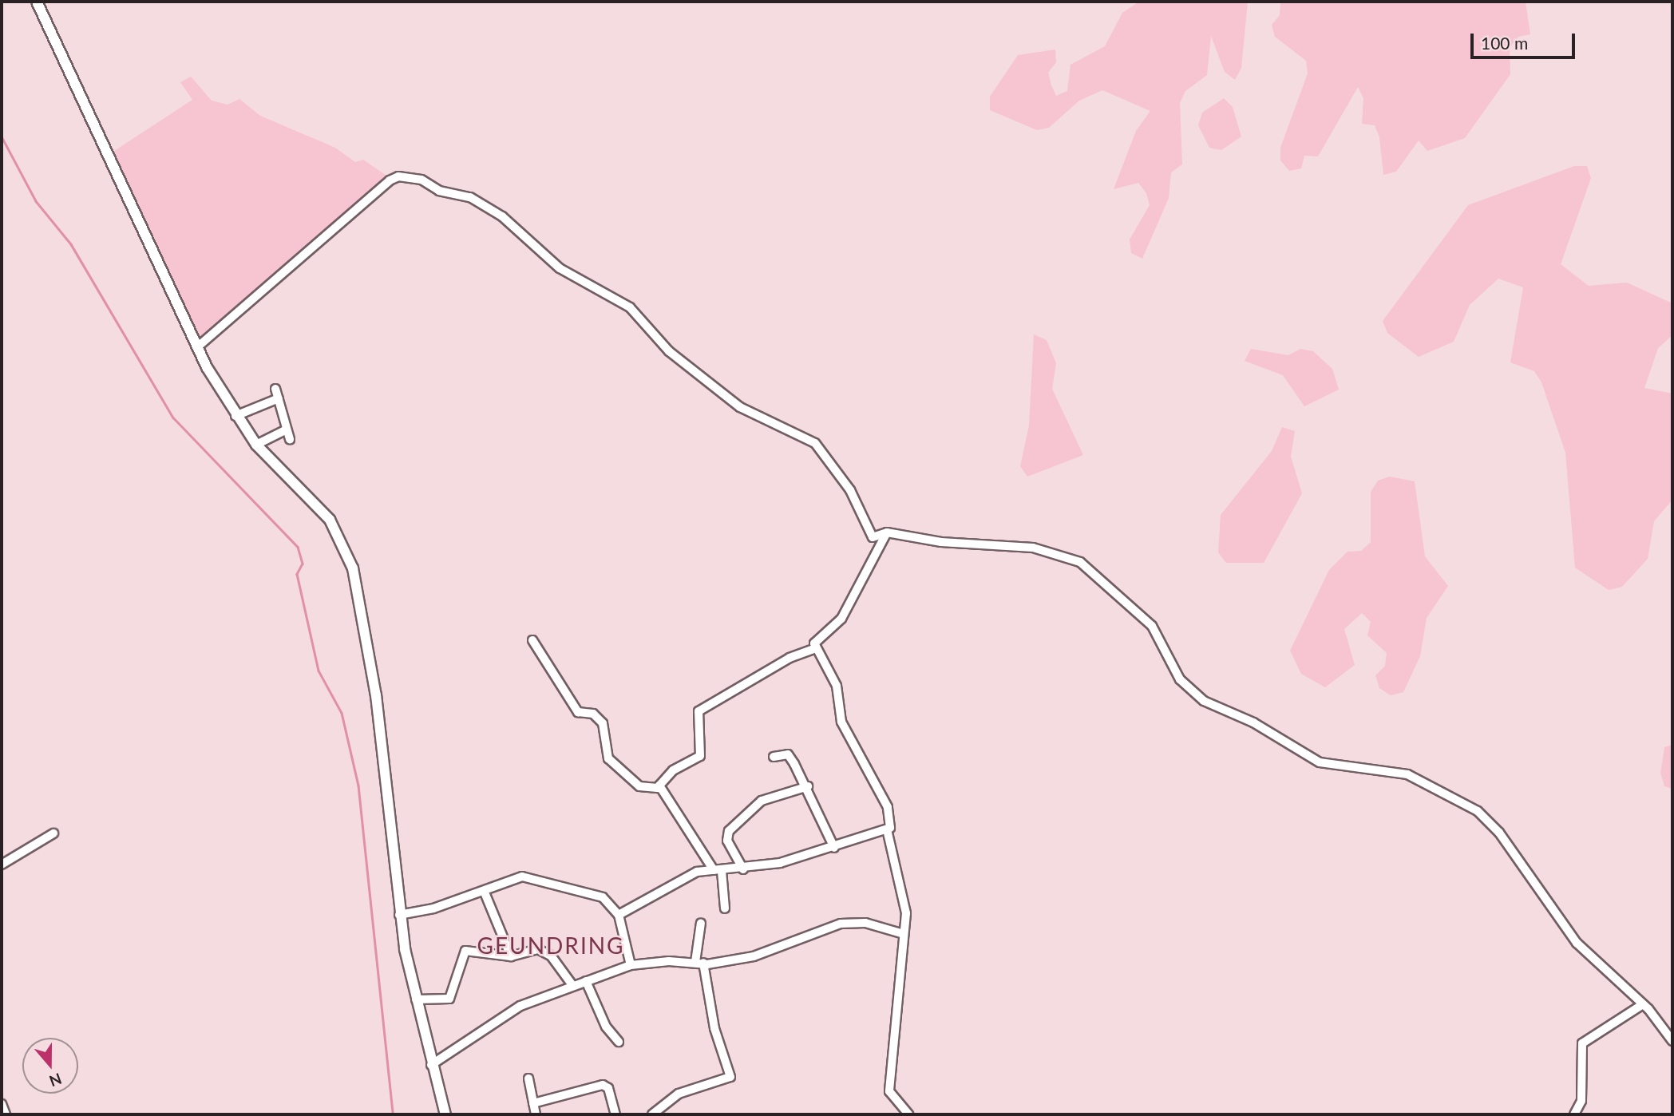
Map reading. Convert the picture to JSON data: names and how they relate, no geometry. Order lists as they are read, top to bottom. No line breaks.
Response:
{"districts":["GEUNDRING"],"scale_bar":"100 m","north":"bottom"}
